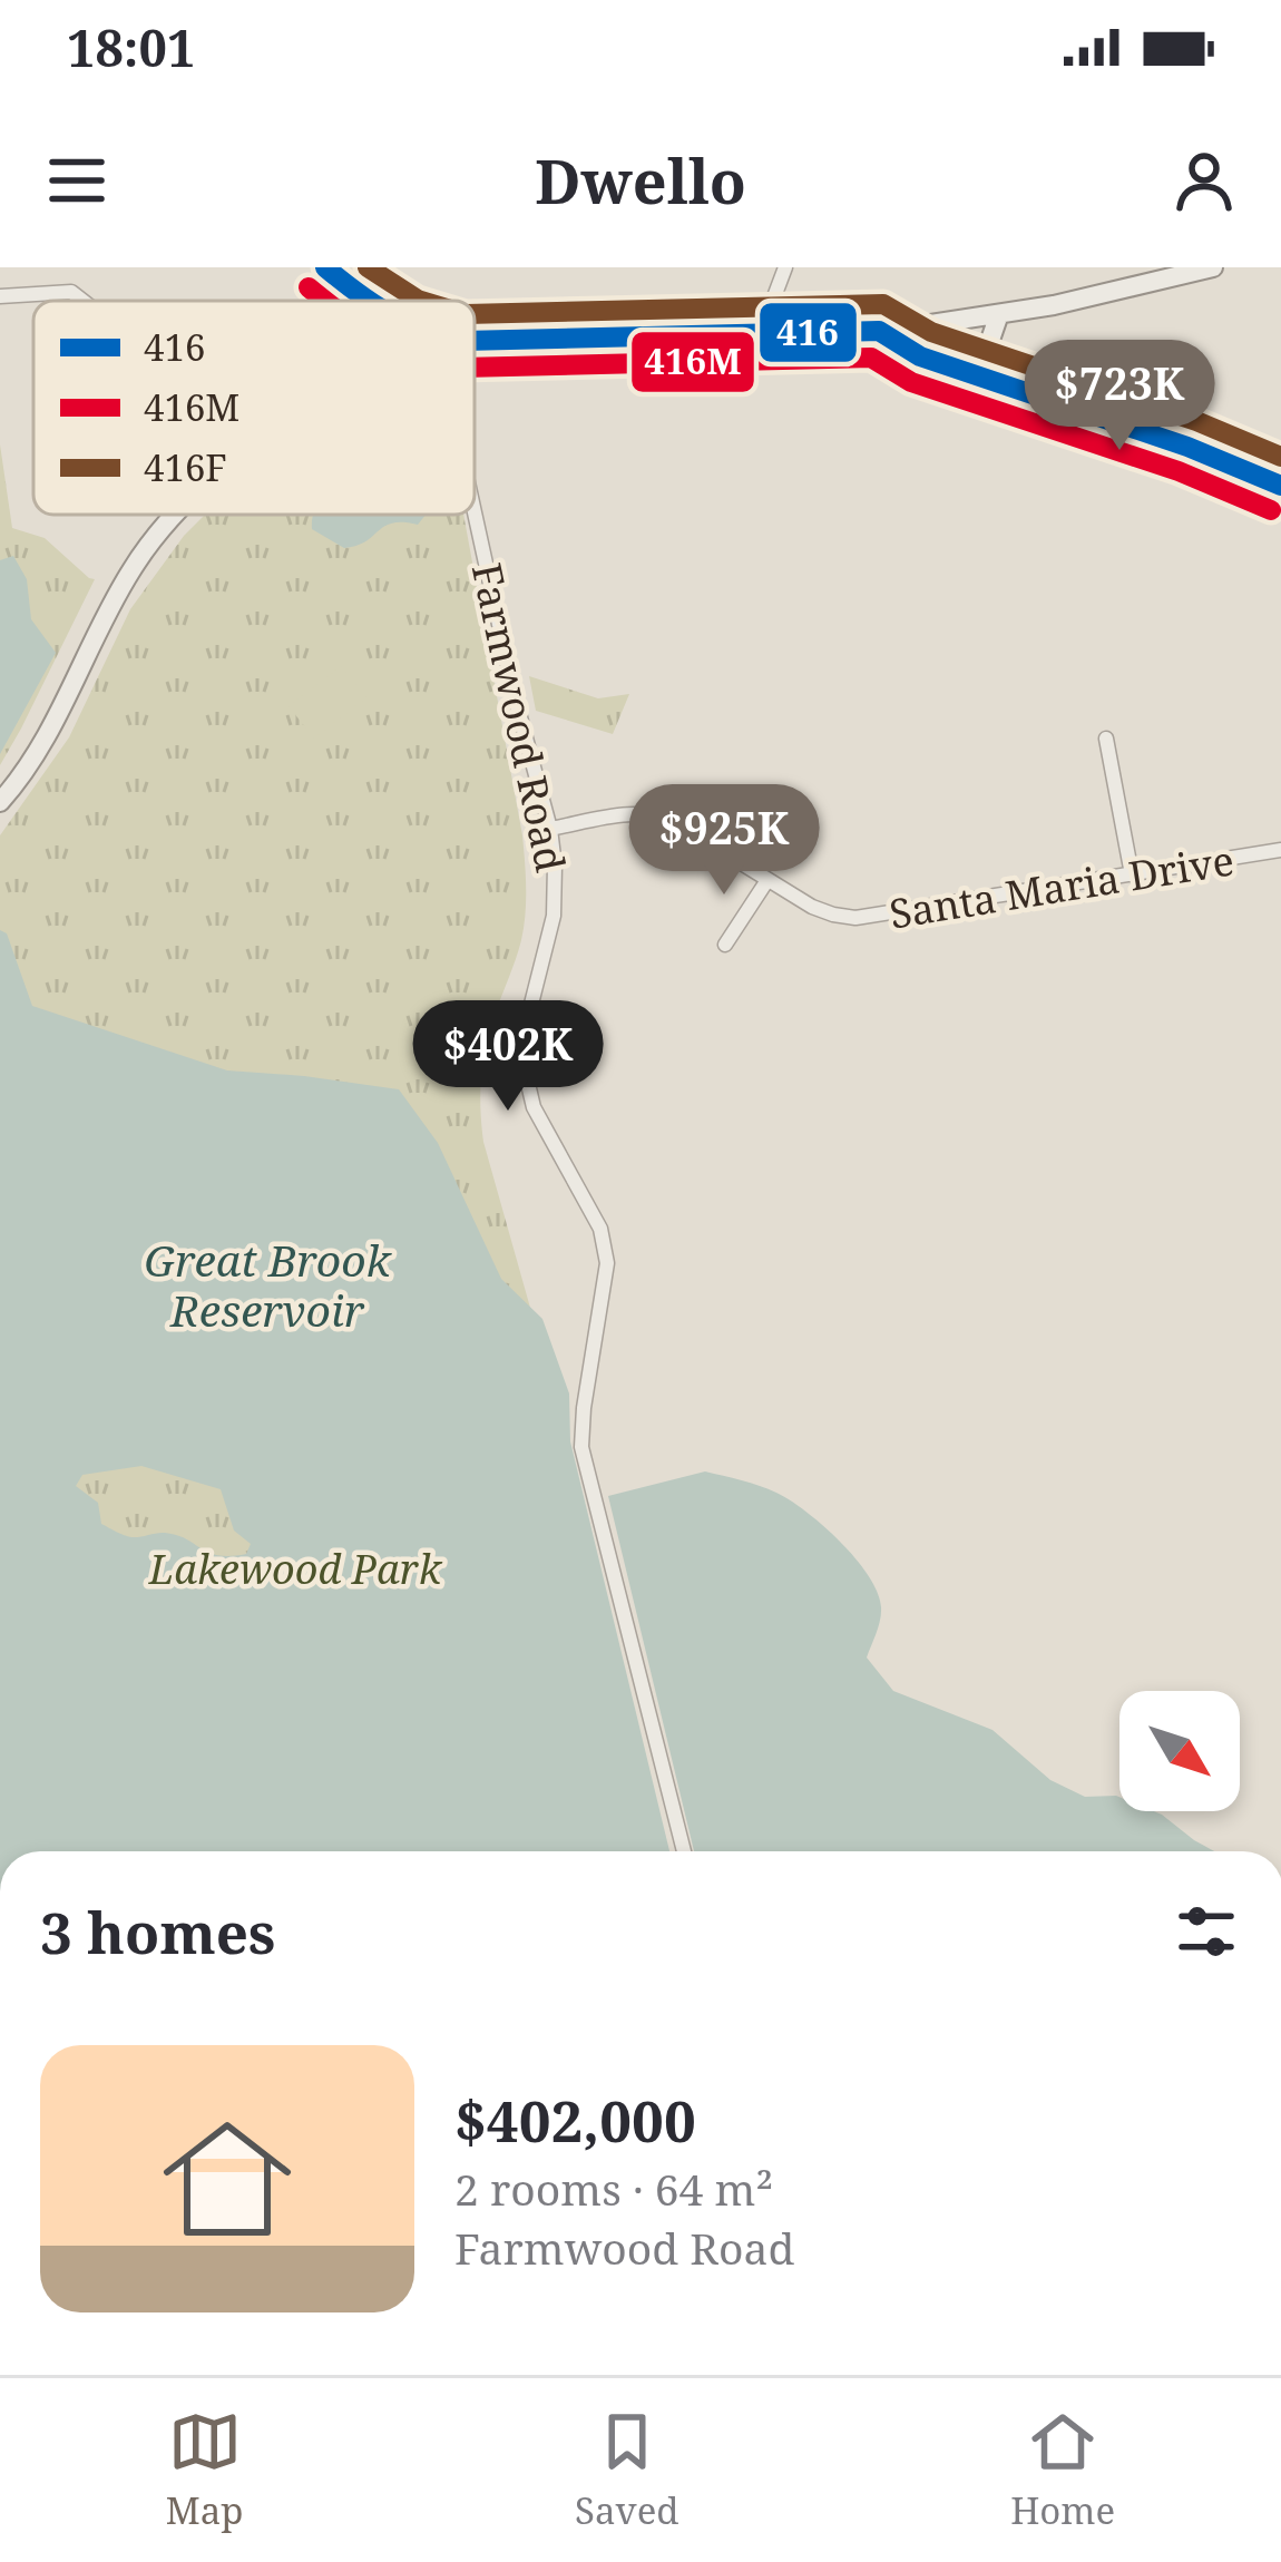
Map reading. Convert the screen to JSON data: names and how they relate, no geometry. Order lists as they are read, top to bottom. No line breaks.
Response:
{"streets":{"street":["Farmwood Road","Santa Maria Drive"]},"crossings":[["Farmwood Road","Santa Maria Drive"]],"water":["Great Brook Reservoir"],"parks":["Lakewood Park"],"lines":["transit line 416","transit line 416F","transit line 416M"],"legend":["416","416M","416F"],"north":"bottom right","page":{"status":"18:01","header":"Dwello","price":["$723K","$925K","$402K"],"heading":"3 homes","list":[{"name":"$402,000","note":"2 rooms · 64 m² · Farmwood Road"}],"tabs":["Map","Saved","Home"]}}
